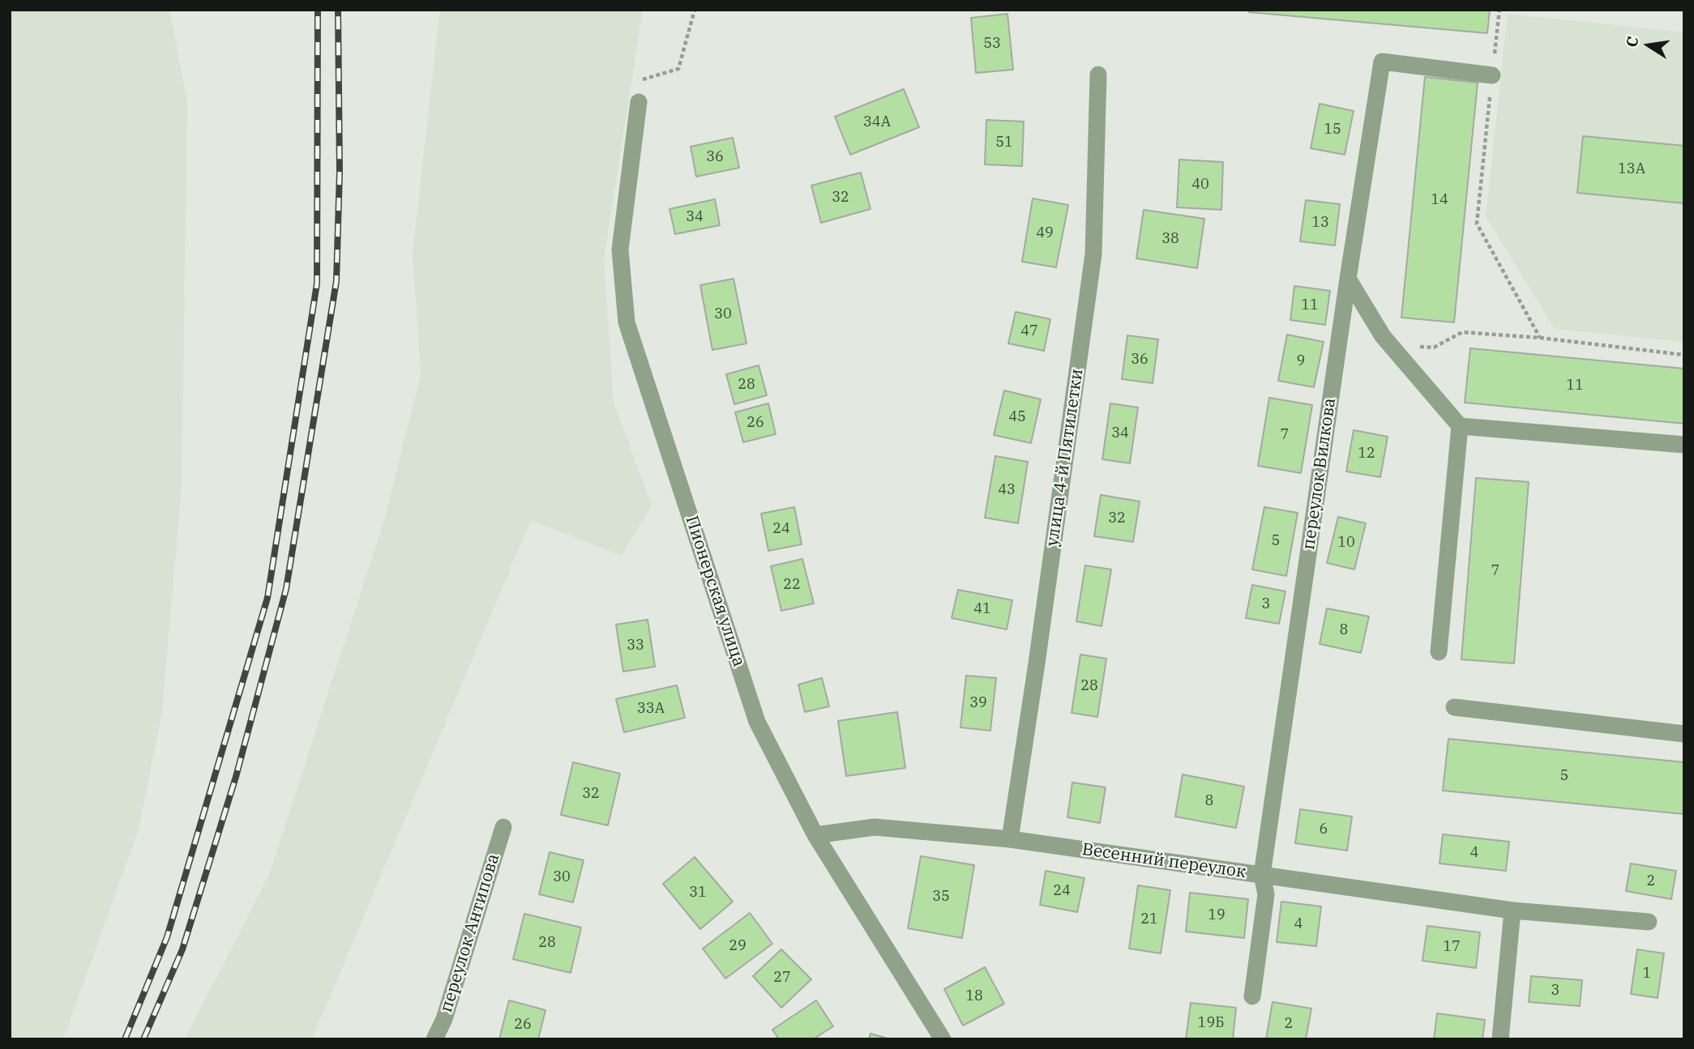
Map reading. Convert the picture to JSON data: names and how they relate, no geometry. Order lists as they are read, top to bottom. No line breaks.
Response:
{"streets":{"street":["улица 4-й Пятилетки","переулок Вилкова","Пионерская улица","Весенний переулок","переулок Антипова"]},"crossings":[["улица 4-й Пятилетки","Весенний переулок"],["переулок Вилкова","Весенний переулок"],["Пионерская улица","Весенний переулок"]],"house_numbers":["53","34А","15","51","36","13А","40","32","14","34","13","49","38","11","30","47","36","9","28","11","45","26","34","7","12","43","32","24","5","10","7","22","3","41","8","33","28","39","33А","5","32","8","6","4","30","2","24","31","35","19","21","4","28","29","17","1","27","3","18","19Б","2","26"],"north":"left"}
